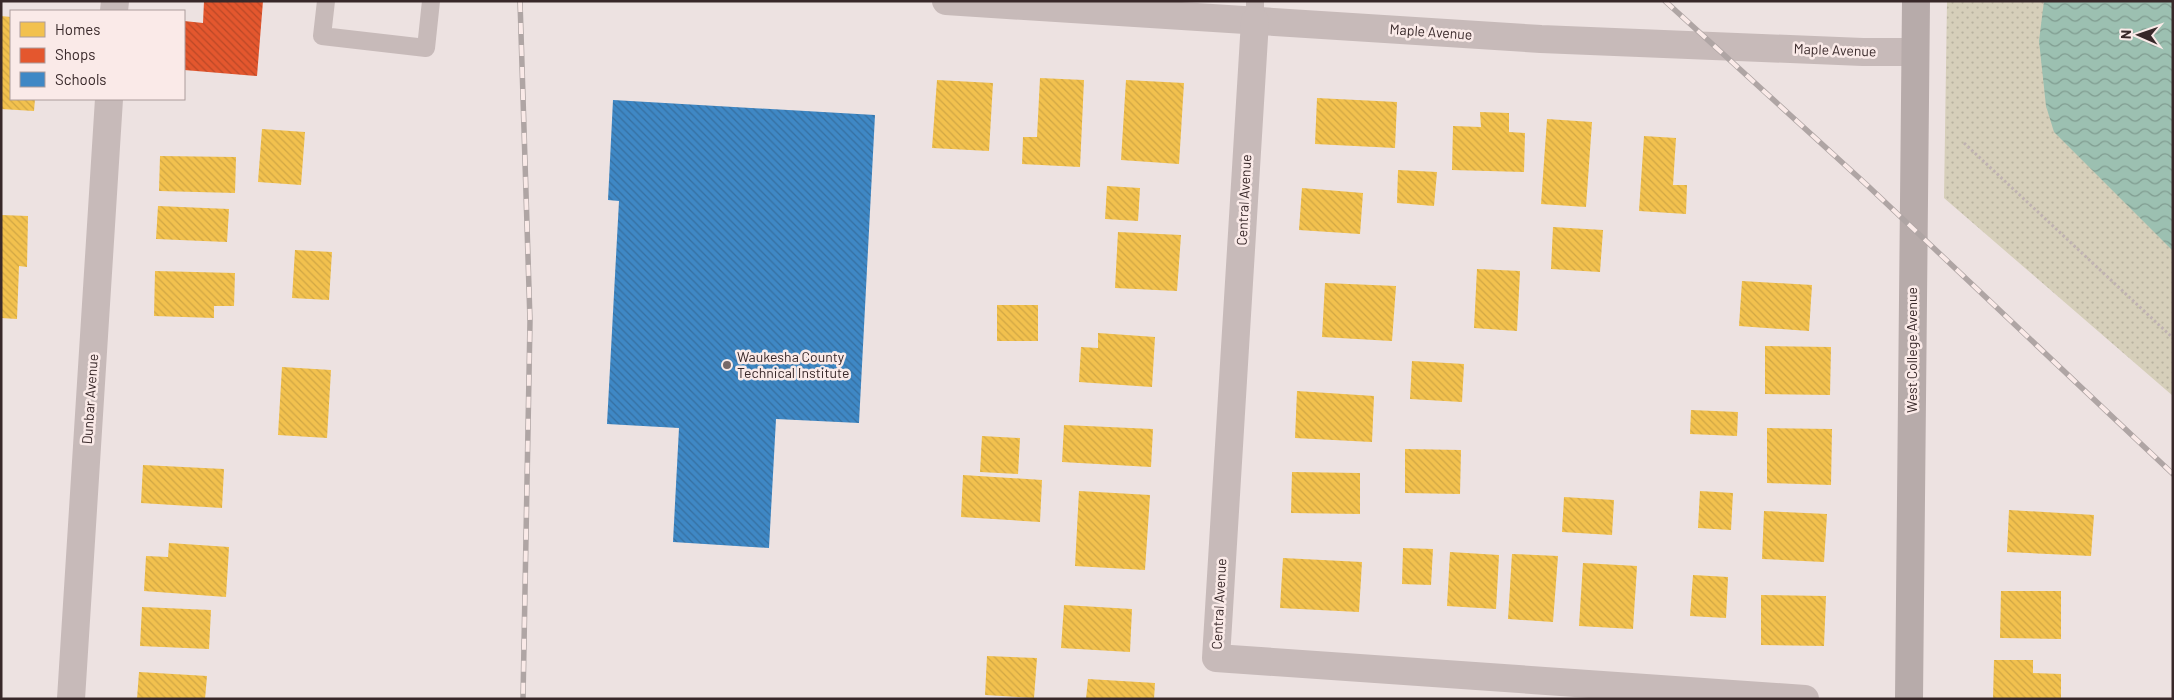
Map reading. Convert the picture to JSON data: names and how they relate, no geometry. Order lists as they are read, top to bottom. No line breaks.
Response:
{"streets":{"street":["Maple Avenue","Central Avenue","West College Avenue","Dunbar Avenue"]},"crossings":[["Maple Avenue","Central Avenue"],["Maple Avenue","West College Avenue"]],"places":["Waukesha County Technical Institute"],"legend":["Homes","Shops","Schools"],"north":"left"}
